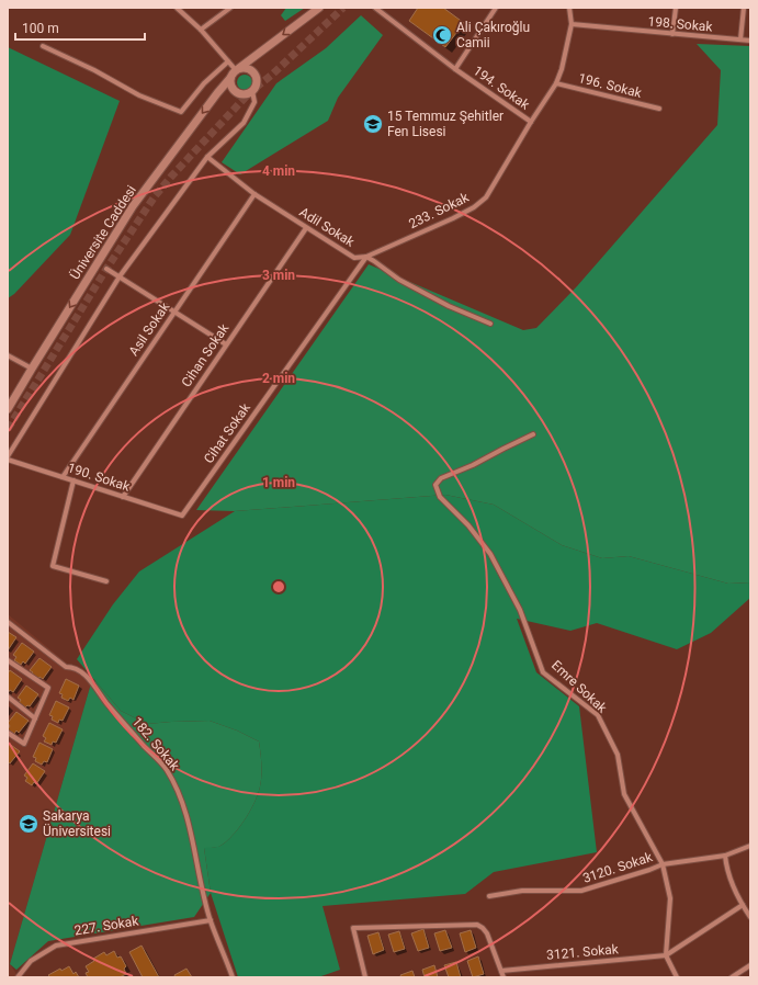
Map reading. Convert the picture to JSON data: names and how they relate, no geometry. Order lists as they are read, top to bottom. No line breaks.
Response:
{"streets":{"street":["198. Sokak","196. Sokak","194. Sokak","233. Sokak","Adil Sokak","Üniversite Caddesi","Asil Sokak","Cihan Sokak","Cihat Sokak","190. Sokak","Emre Sokak","182. Sokak","3120. Sokak","227. Sokak","3121. Sokak"]},"crossings":[["198. Sokak","233. Sokak"],["196. Sokak","233. Sokak"],["194. Sokak","233. Sokak"],["233. Sokak","Adil Sokak"],["233. Sokak","Cihat Sokak"],["Adil Sokak","Asil Sokak"],["Adil Sokak","Cihan Sokak"],["Adil Sokak","Cihat Sokak"],["Asil Sokak","190. Sokak"],["Cihan Sokak","190. Sokak"],["Cihat Sokak","190. Sokak"],["Emre Sokak","3120. Sokak"],["Emre Sokak","3121. Sokak"],["182. Sokak","227. Sokak"]],"places":{"mosque":["Ali Çakıroğlu Camii"],"school or university":["15 Temmuz Şehitler Fen Lisesi","Sakarya Üniversitesi"]},"scale_bar":"100 m","rings":["4 min","3 min","2 min","1 min"]}
